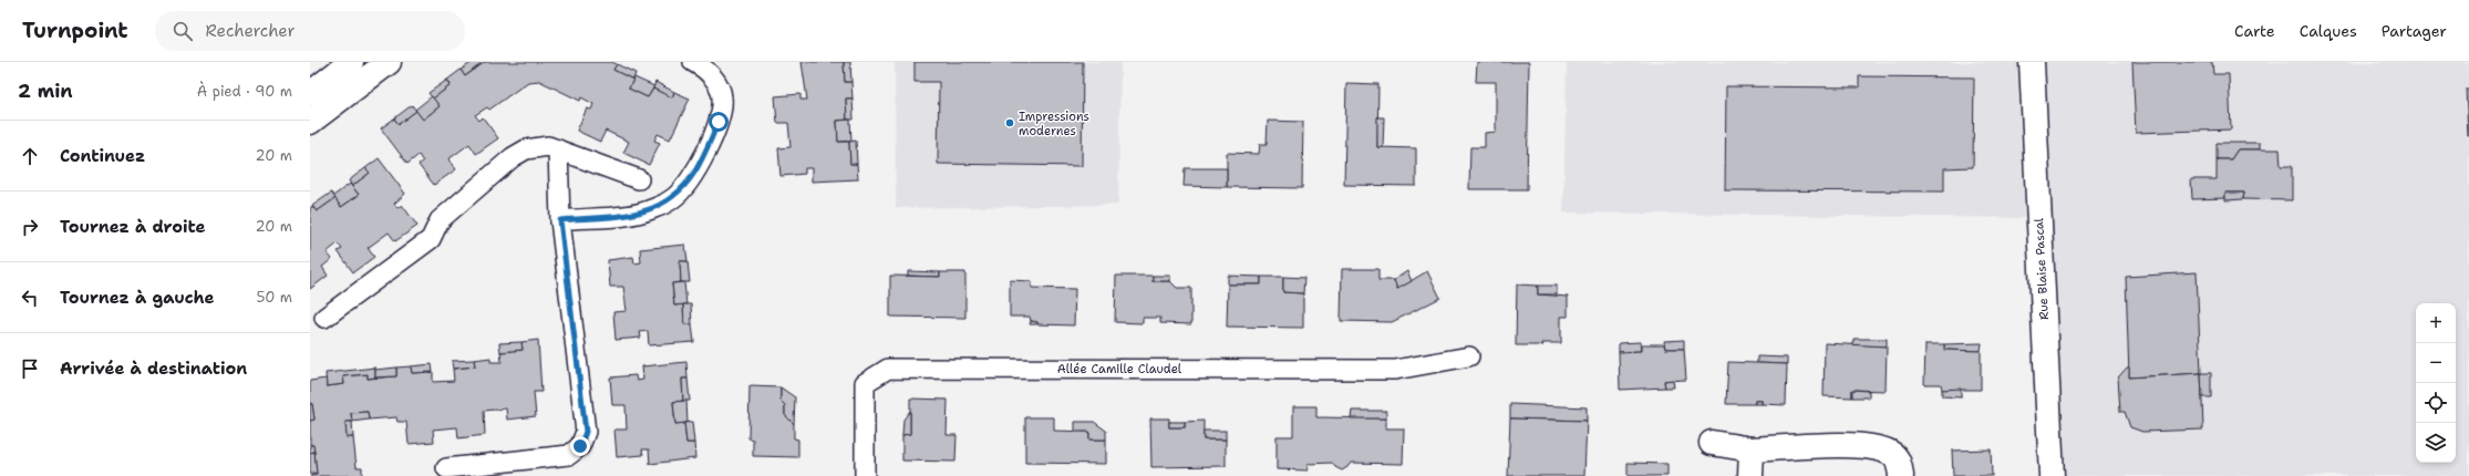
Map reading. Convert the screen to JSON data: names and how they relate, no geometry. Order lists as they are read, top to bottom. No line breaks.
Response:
{"streets":{"street":["Rue Blaise Pascal"],"lane":["Allée Camille Claudel"]},"places":["Impressions modernes"],"page":{"header":"Turnpoint","search":"Rechercher","nav":["Carte","Calques","Partager"],"heading":["2 min","À pied · 90 m"],"list":[["Continuez","20 m"],["Tournez à droite","20 m"],["Tournez à gauche","50 m"],"Arrivée à destination"],"map_buttons":["+","−"]}}
